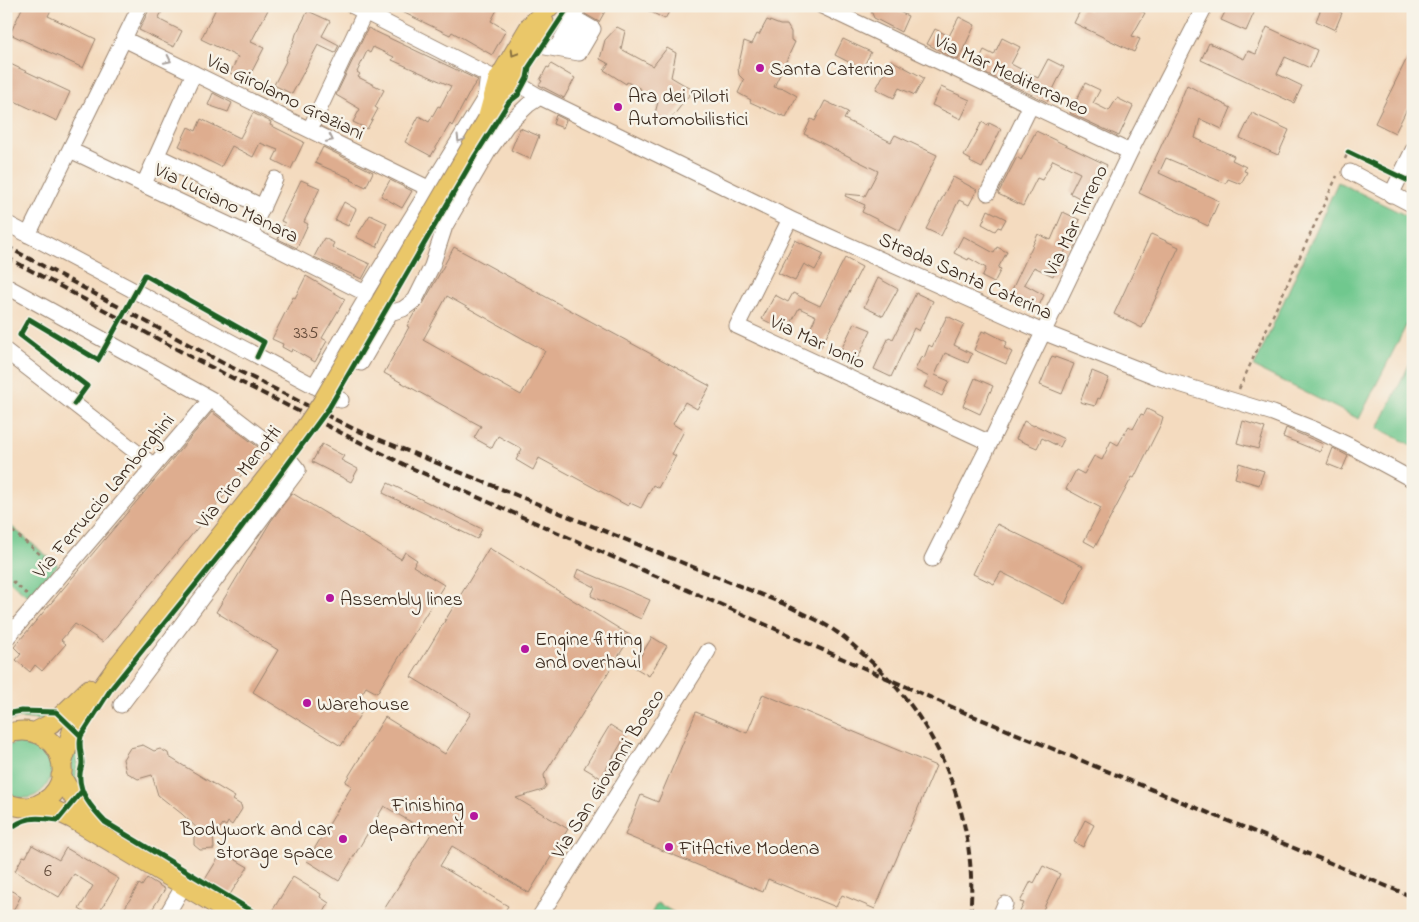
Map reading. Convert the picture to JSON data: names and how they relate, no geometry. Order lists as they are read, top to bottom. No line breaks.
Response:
{"streets":{"main road":["Via Ciro Menotti"],"street":["Via Mar Mediterraneo","Via Girolamo Graziani","Via Luciano Manara","Via Mar Tirreno","Strada Santa Caterina","Via Mar Ionio","Via Ferruccio Lamborghini","Via San Giovanni Bosco"]},"crossings":[["Via Mar Mediterraneo","Via Mar Tirreno"],["Via Girolamo Graziani","Via Ciro Menotti"],["Via Luciano Manara","Via Ciro Menotti"],["Via Mar Tirreno","Strada Santa Caterina"],["Via Mar Tirreno","Via Mar Ionio"],["Strada Santa Caterina","Via Mar Ionio"],["Strada Santa Caterina","Via Ciro Menotti"]],"one_way":["Via Girolamo Graziani"],"places":["Santa Caterina","Ara dei Piloti Automobilistici","Assembly lines","Engine fitting and overhaul","Warehouse","Finishing department","Bodywork and car storage space","FitActive Modena"],"house_numbers":["335","6"]}
